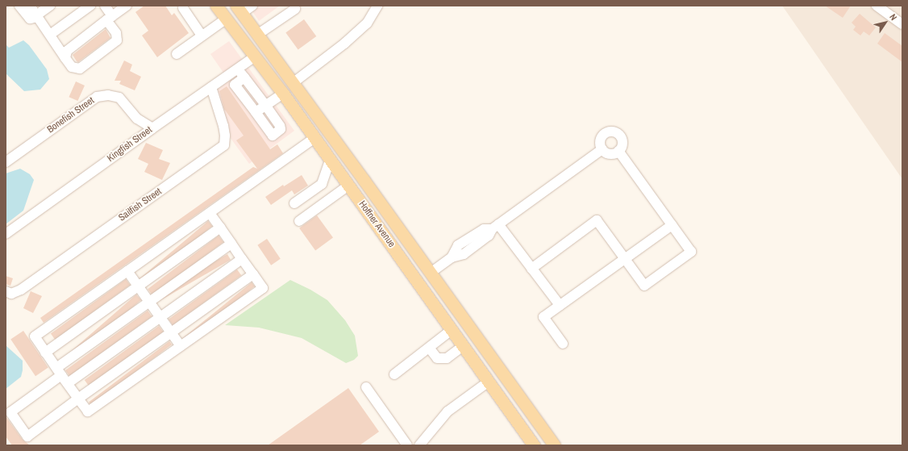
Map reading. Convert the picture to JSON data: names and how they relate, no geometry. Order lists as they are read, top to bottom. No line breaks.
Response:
{"streets":{"main road":["Hoffner Avenue"],"street":["Bonefish Street","Kingfish Street","Sailfish Street"]},"crossings":[["Bonefish Street","Kingfish Street"],["Kingfish Street","Sailfish Street"],["Kingfish Street","Hoffner Avenue"]],"north":"top right"}
